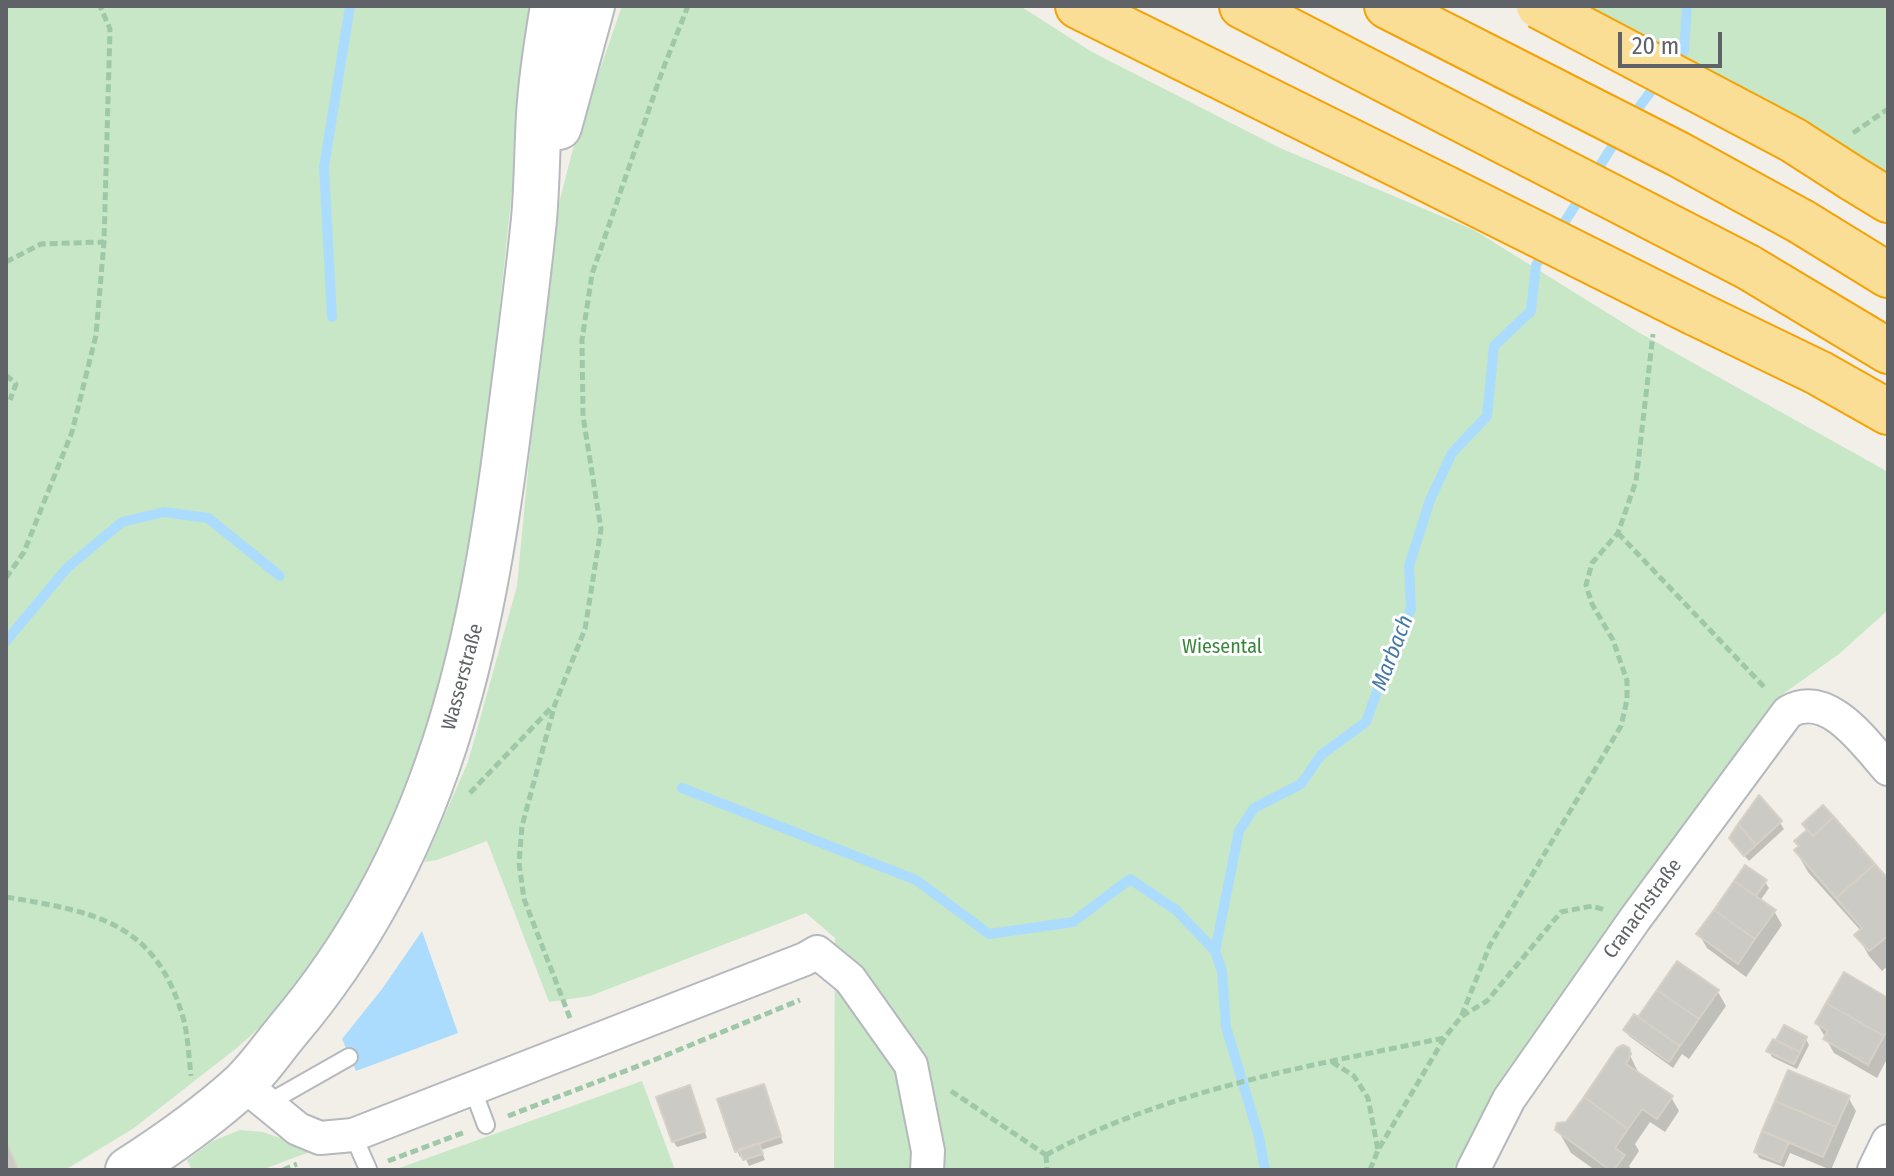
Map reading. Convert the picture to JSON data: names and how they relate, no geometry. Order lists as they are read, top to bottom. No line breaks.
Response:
{"streets":{"main road":["Wasserstraße"],"street":["Cranachstraße"]},"water":["Marbach"],"parks":["Wiesental"],"scale_bar":"20 m"}
